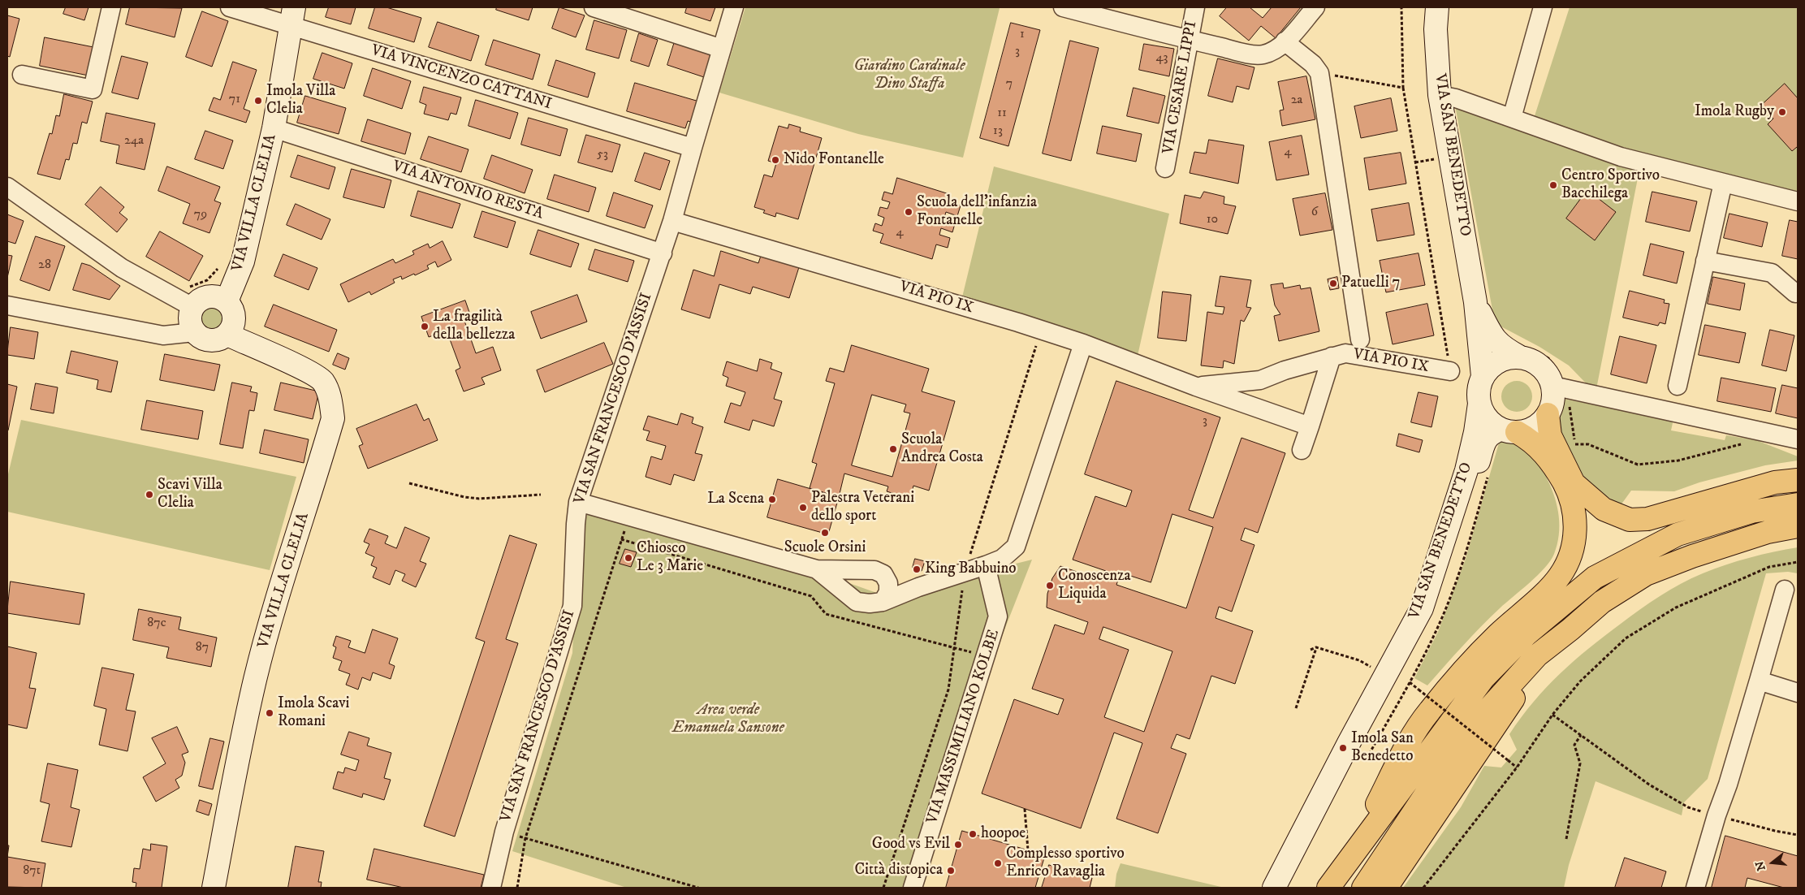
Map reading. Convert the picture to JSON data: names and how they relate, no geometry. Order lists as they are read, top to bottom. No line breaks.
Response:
{"streets":{"street":["VIA VINCENZO CATTANI","VIA CESARE LIPPI","VIA SAN BENEDETTO","VIA ANTONIO RESTA","VIA VILLA CLELIA","VIA PIO IX","VIA SAN FRANCESCO D'ASSISI","VIA MASSIMILIANO KOLBE"]},"crossings":[["VIA VINCENZO CATTANI","VIA VILLA CLELIA"],["VIA VINCENZO CATTANI","VIA SAN FRANCESCO D'ASSISI"],["VIA ANTONIO RESTA","VIA VILLA CLELIA"],["VIA ANTONIO RESTA","VIA SAN FRANCESCO D'ASSISI"],["VIA PIO IX","VIA SAN FRANCESCO D'ASSISI"]],"parks":["Giardino Cardinale Dino Staffa","Area verde Emanuela Sansone"],"places":["Imola Villa Clelia","Imola Rugby","Nido Fontanelle","Centro Sportivo Bacchilega","Scuola dell'infanzia Fontanelle","Patuelli 7","La fragilità della bellezza","Scuola Andrea Costa","Scavi Villa Clelia","La Scena","Palestra Veterani dello sport","Scuole Orsini","Chiosco Le 3 Marie","King Babbuino","Conoscenza Liquida","Imola Scavi Romani","Imola San Benedetto","hoopoe","Good vs Evil","Complesso sportivo Enrico Ravaglia","Città distopica"],"house_numbers":["1","3","43","7","71","2a","11","13","24a","4","53","6","79","10","4","28","3","87c","87","87t"],"north":"left"}
